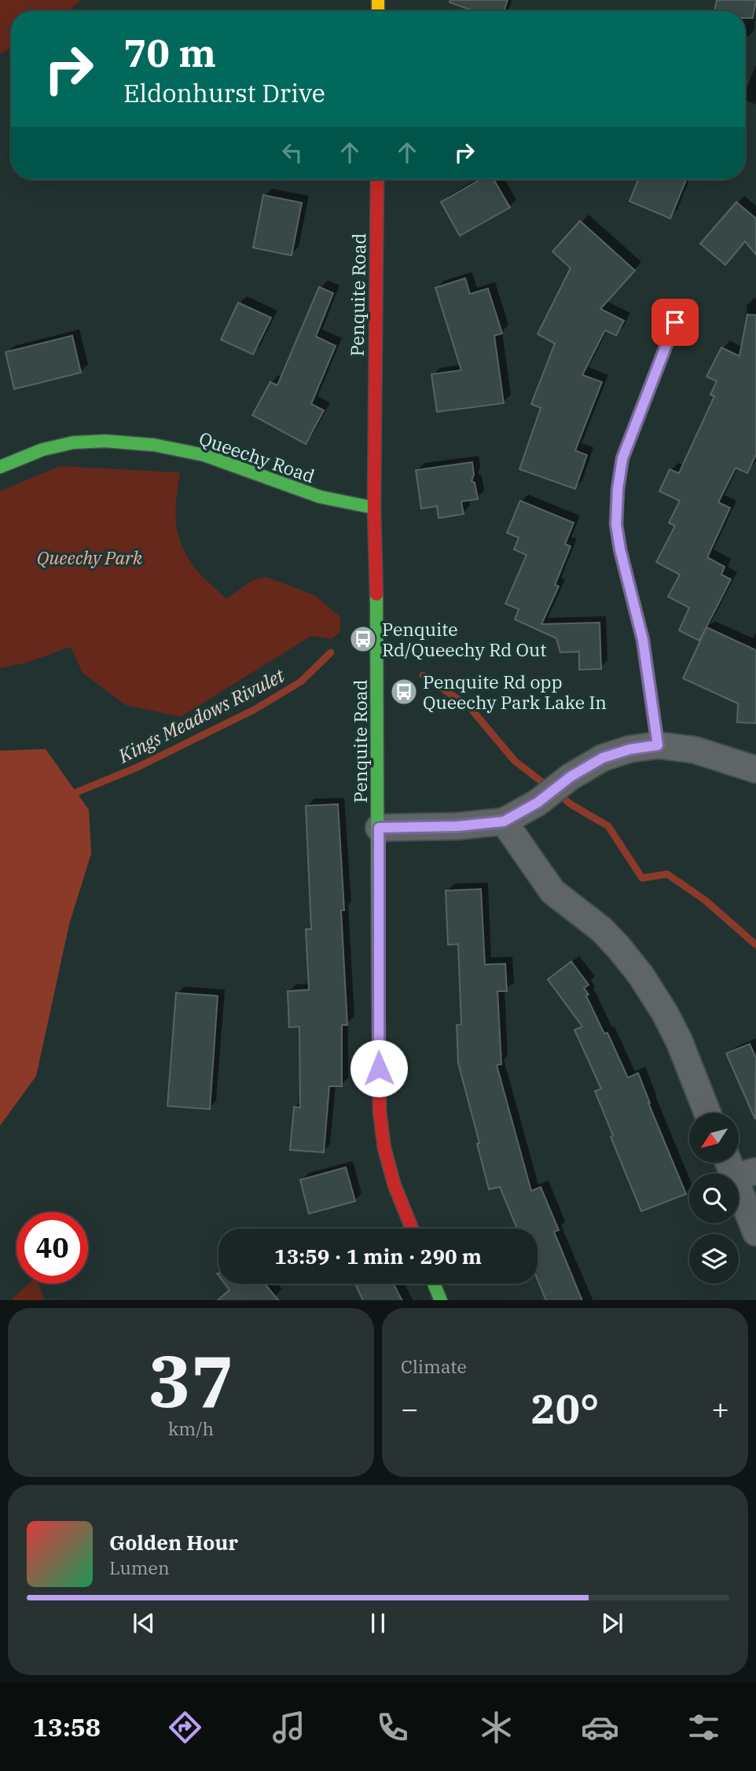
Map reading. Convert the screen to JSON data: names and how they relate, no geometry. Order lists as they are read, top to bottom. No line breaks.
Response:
{"streets":{"street":["Penquite Road","Queechy Road"]},"crossings":[["Penquite Road","Queechy Road"]],"water":["Kings Meadows Rivulet"],"parks":["Queechy Park"],"places":{"bus stop":["Penquite Rd/Queechy Rd Out","Penquite Rd opp Queechy Park Lake In"]},"north":"bottom left","page":{"turn":["70 m","Eldonhurst Drive"],"limit":"40","trip":"13:59 · 1 min · 290 m","tile":[["37","km/h"],"Climate"],"heat":["−","20°","+"],"song":["Golden Hour","Lumen"],"tabs":"13:58"}}
